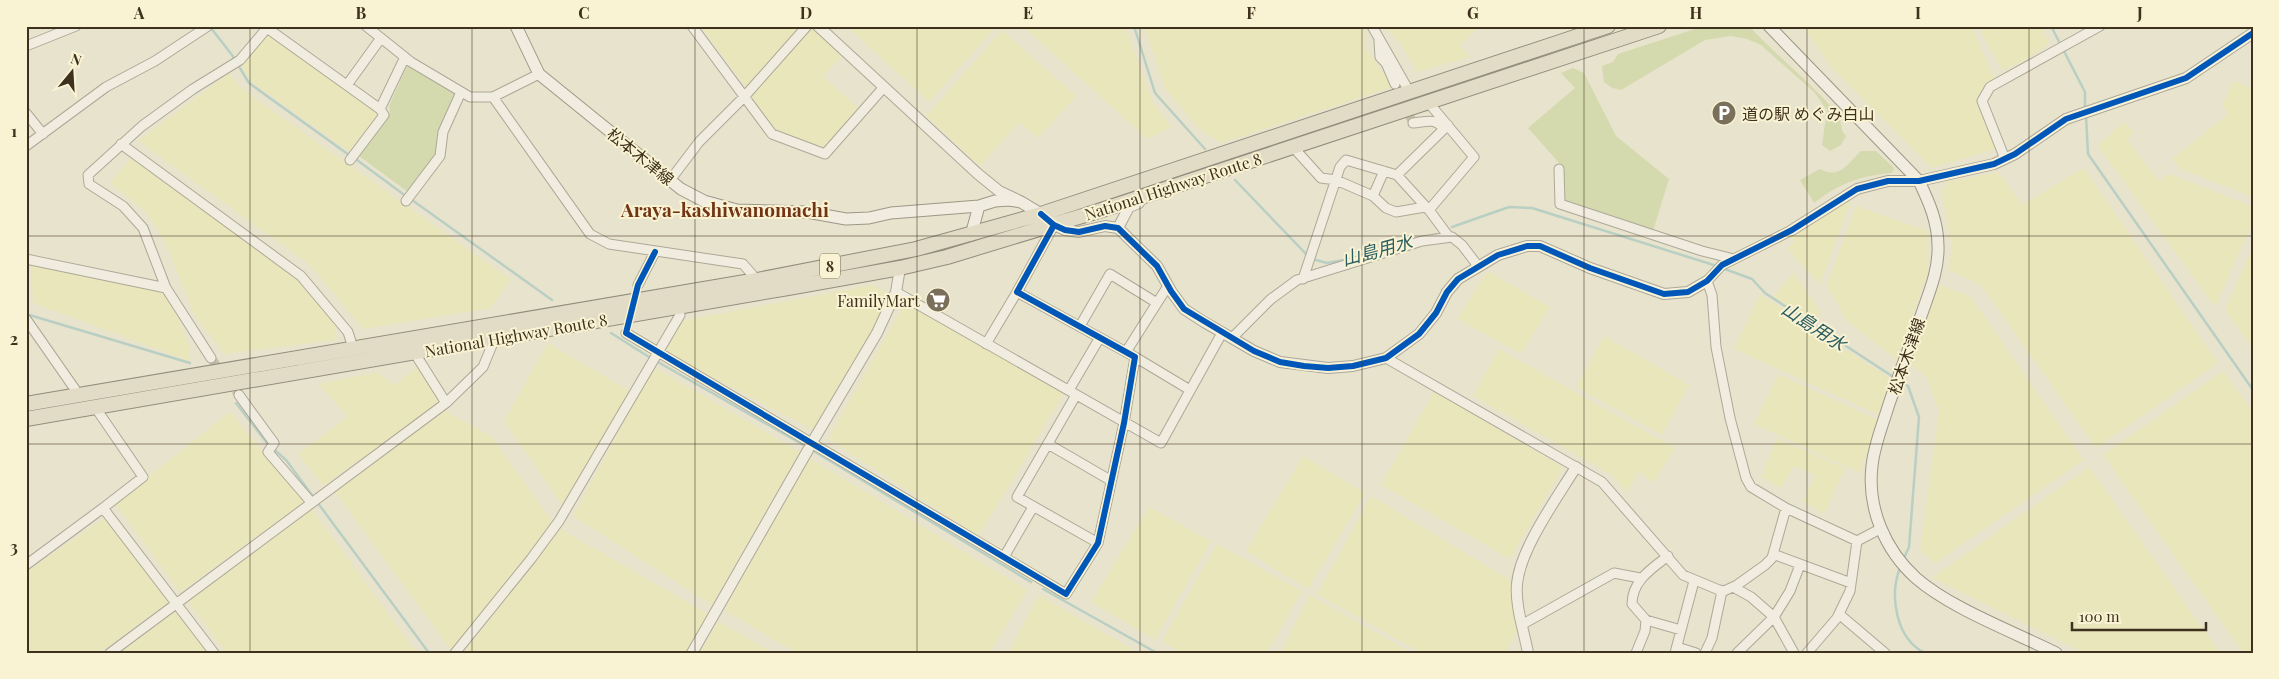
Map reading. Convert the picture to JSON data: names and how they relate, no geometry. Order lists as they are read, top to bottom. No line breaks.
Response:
{"streets":{"highway":["National Highway Route 8","8"],"main road":["松本木津線"]},"crossings":[["松本木津線","National Highway Route 8"]],"districts":["Araya-kashiwanomachi"],"water":["山島用水"],"places":{"parking":["道の駅 めぐみ白山"],"supermarket":["FamilyMart"]},"scale_bar":"100 m","north":"top","grid":{"columns":["A","B","C","D","E","F","G","H","I","J"],"rows":["1","2","3"]}}
